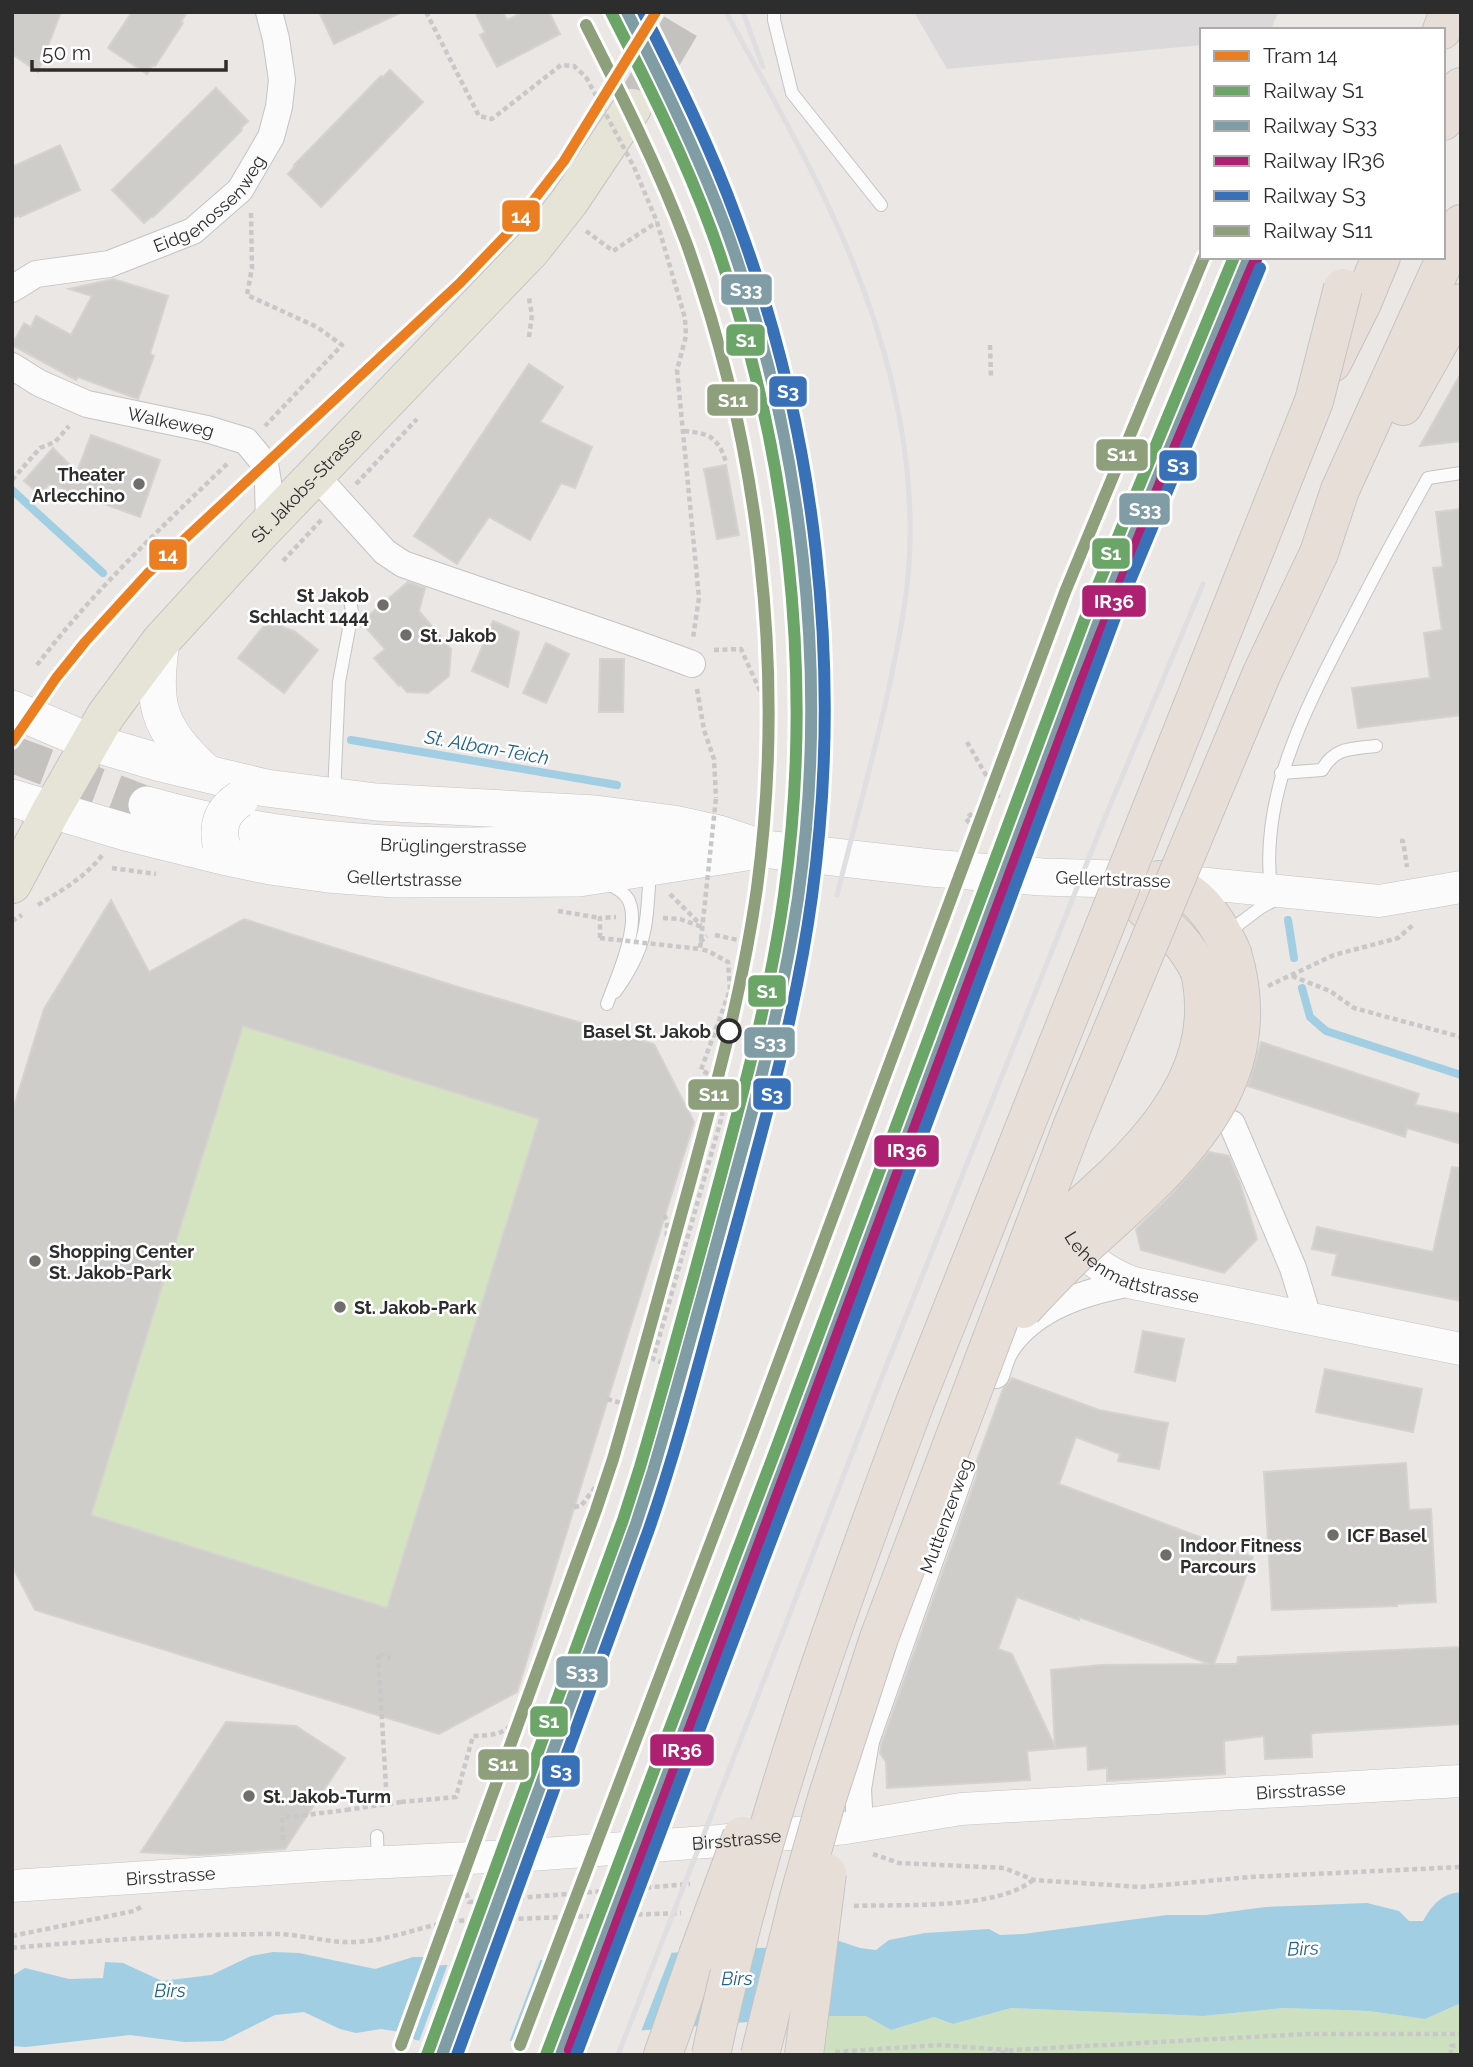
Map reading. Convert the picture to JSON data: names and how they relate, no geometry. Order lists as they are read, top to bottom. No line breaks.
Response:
{"streets":{"main road":["St. Jakobs-Strasse","Brüglingerstrasse","Gellertstrasse"],"street":["Eidgenossenweg","Walkeweg","Lehenmattstrasse","Muttenzerweg","Birsstrasse"]},"crossings":[["St. Jakobs-Strasse","Gellertstrasse"],["Brüglingerstrasse","Gellertstrasse"],["Gellertstrasse","Lehenmattstrasse"],["Lehenmattstrasse","Muttenzerweg"],["Muttenzerweg","Birsstrasse"]],"water":["St. Alban-Teich","Birs"],"places":["Theater Arlecchino","St Jakob Schlacht 1444","St. Jakob","Basel St. Jakob","Shopping Center St. Jakob-Park","St. Jakob-Park","ICF Basel","Indoor Fitness Parcours","St. Jakob-Turm"],"lines":["tram line 14","rail line S1","rail line S33","rail line S3","rail line S11","rail line IR36"],"legend":["Tram 14","Railway S1","Railway S33","Railway IR36","Railway S3","Railway S11"],"scale_bar":"50 m"}
